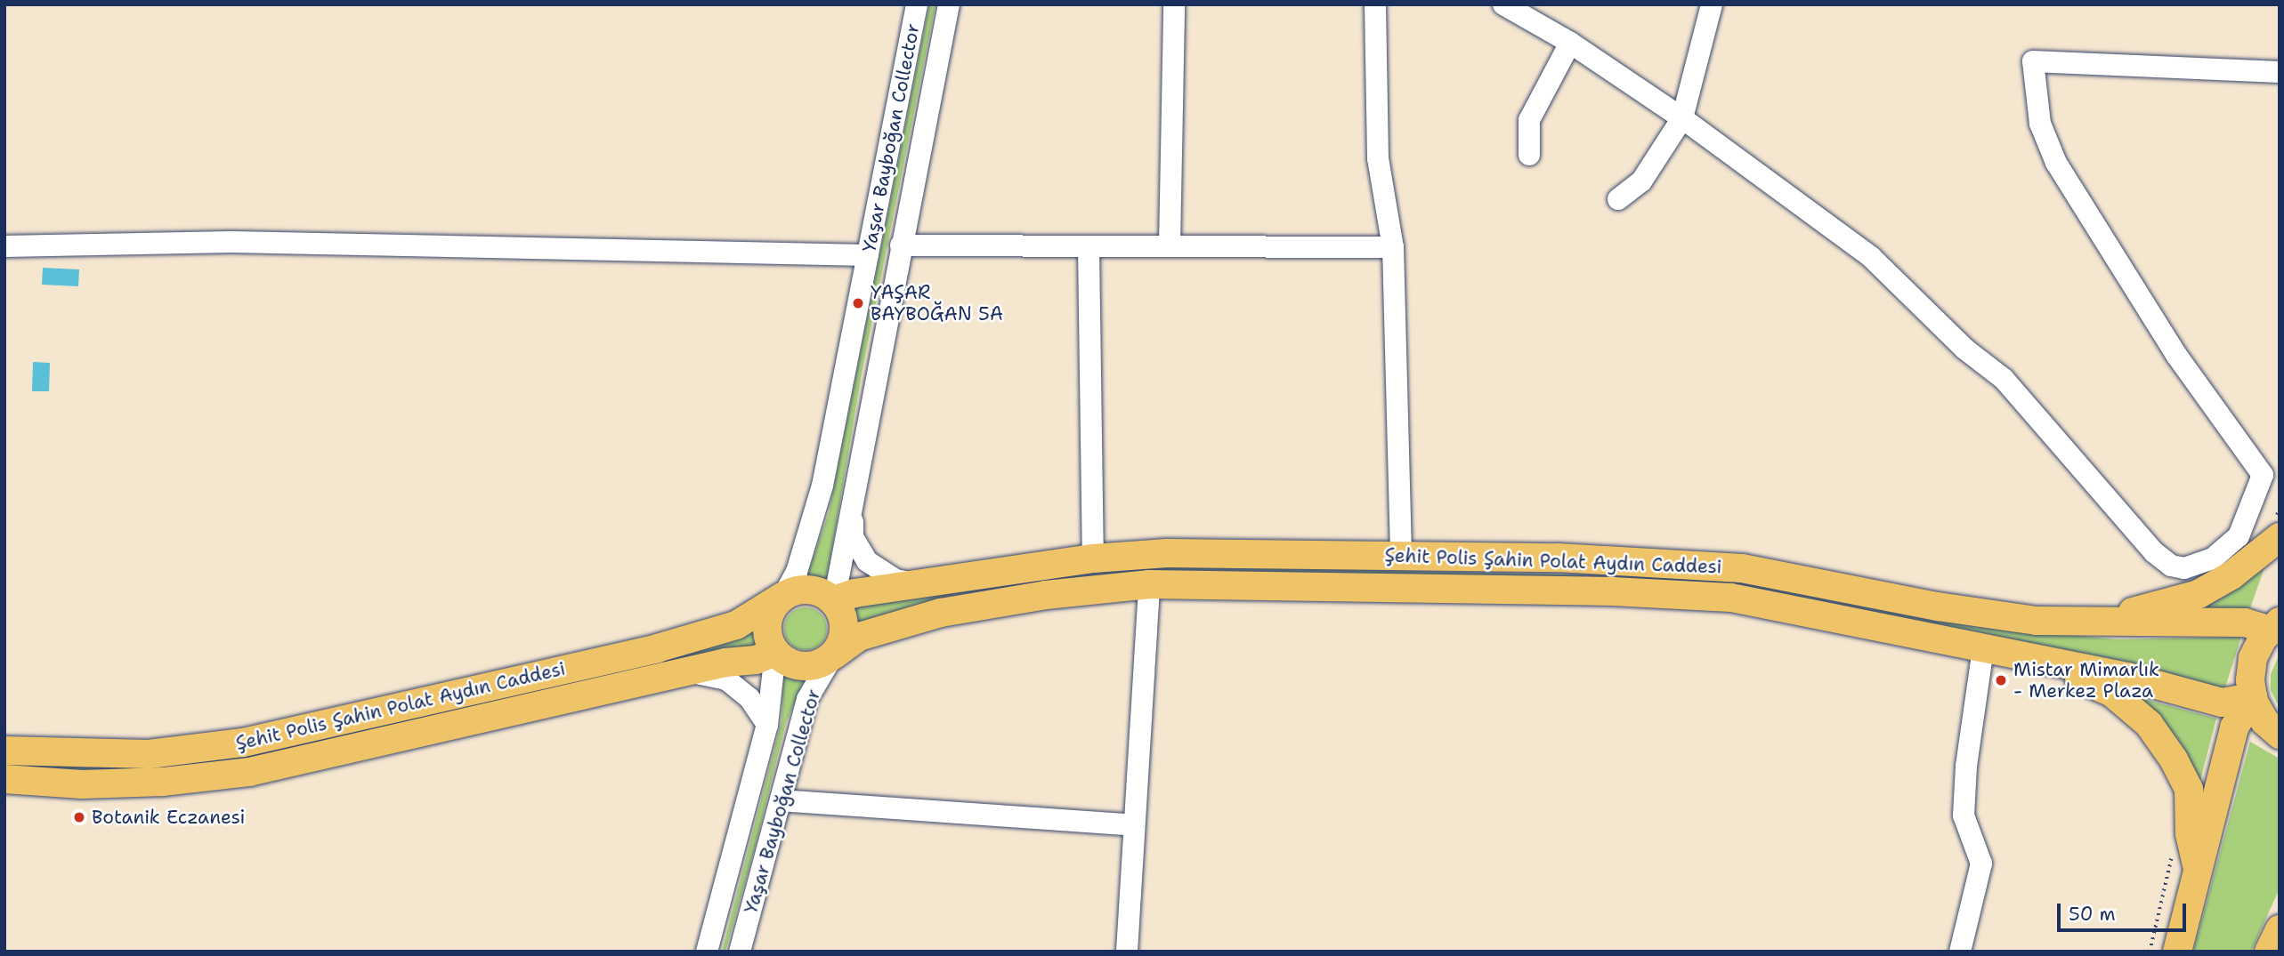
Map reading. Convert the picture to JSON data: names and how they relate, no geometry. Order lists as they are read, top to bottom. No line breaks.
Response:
{"streets":{"main road":["Şehit Polis Şahin Polat Aydın Caddesi"],"street":["Yaşar Bayboğan Collector"]},"crossings":[["Yaşar Bayboğan Collector","Şehit Polis Şahin Polat Aydın Caddesi"]],"places":["YAŞAR BAYBOĞAN 5A","Mistar Mimarlık - Merkez Plaza","Botanik Eczanesi"],"scale_bar":"50 m"}
